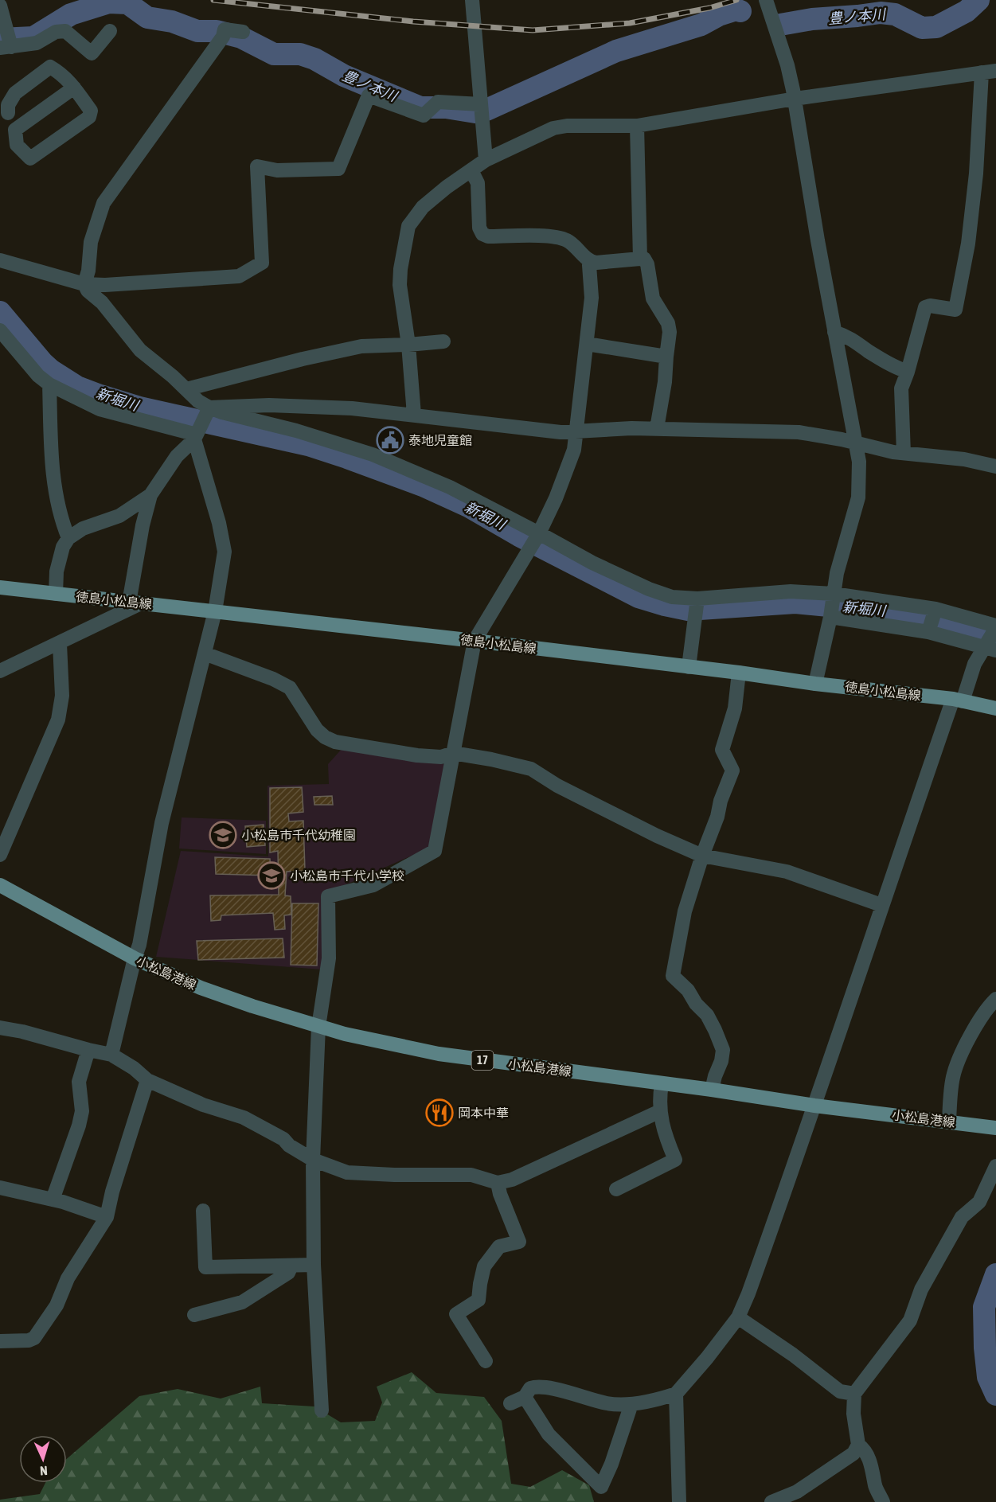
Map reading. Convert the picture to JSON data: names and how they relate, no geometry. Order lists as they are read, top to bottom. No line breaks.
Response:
{"streets":{"main road":["徳島小松島線","小松島港線","17"]},"water":["豊ノ本川","新堀川"],"places":{"public building":["泰地児童館"],"school or university":["小松島市千代幼稚園","小松島市千代小学校"],"restaurant":["岡本中華"]},"north":"bottom"}
